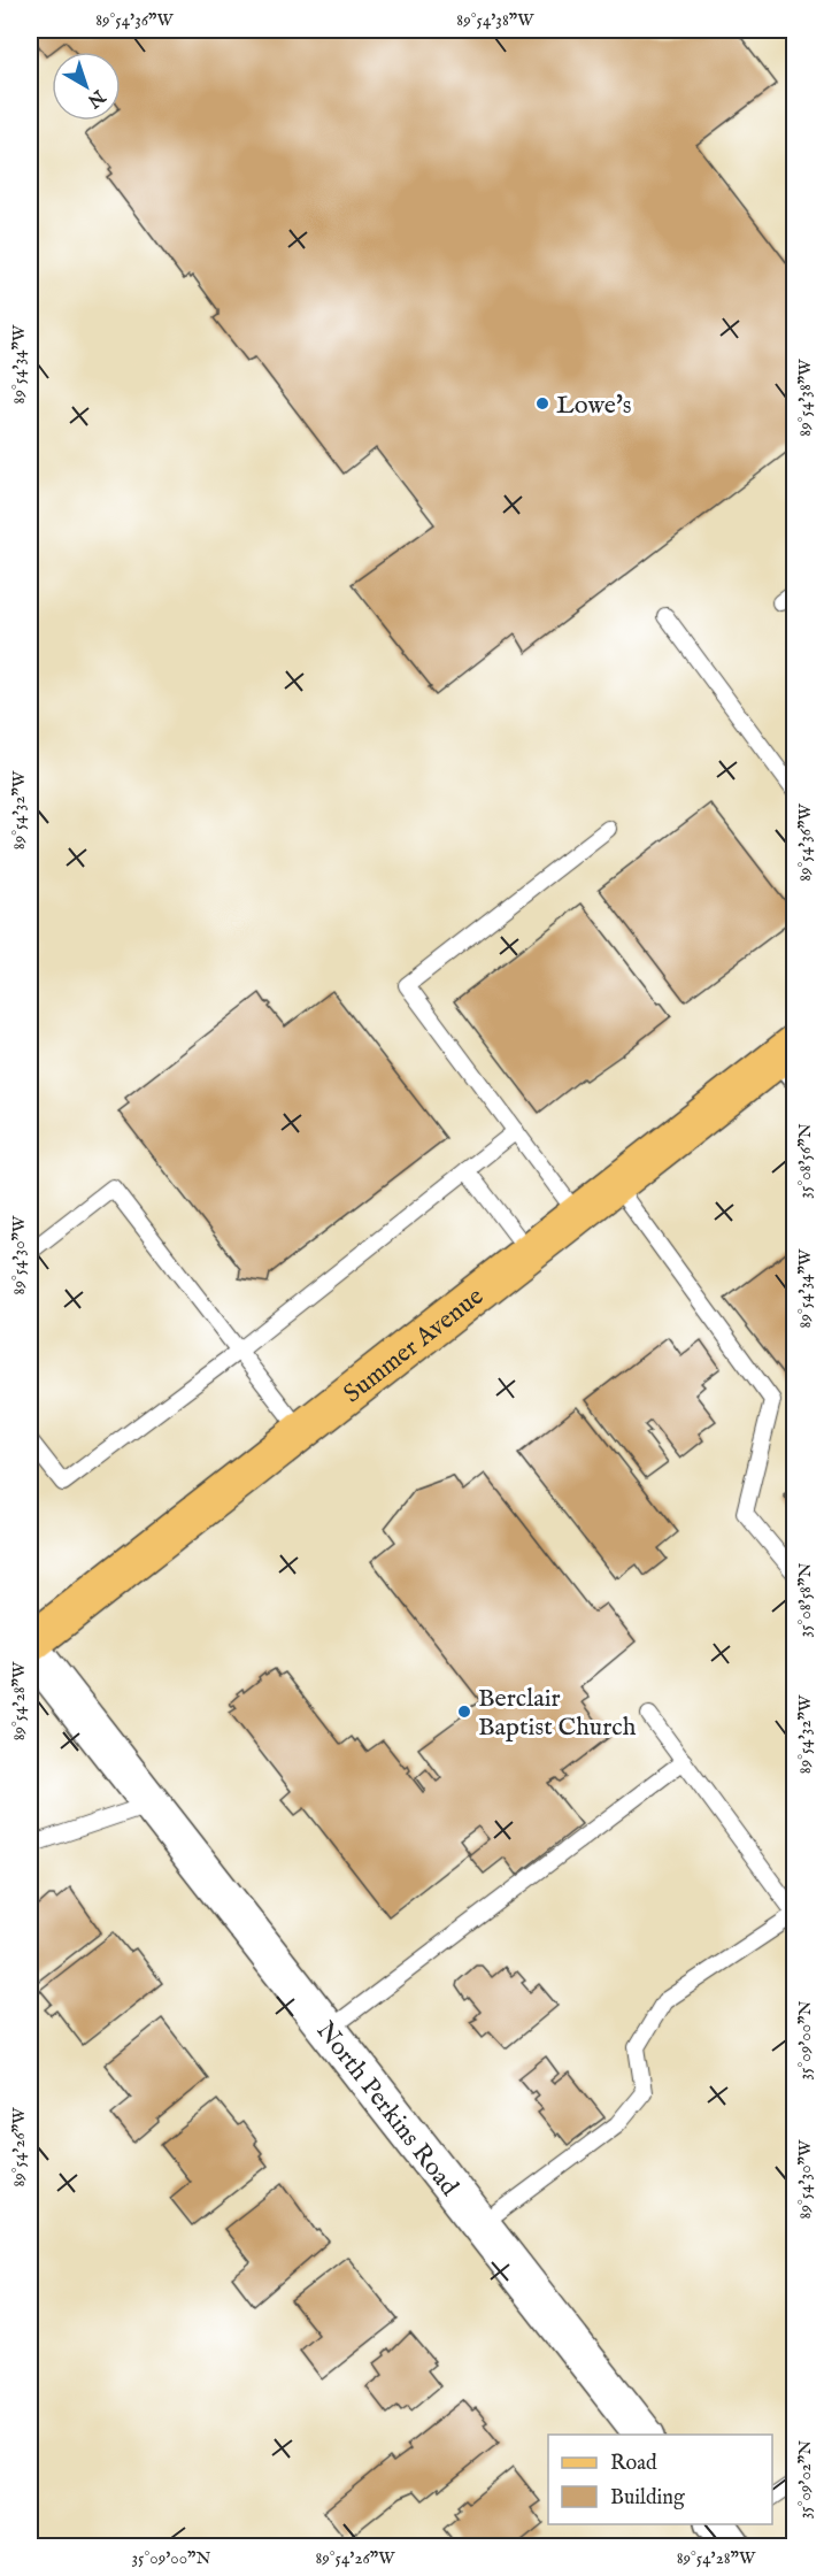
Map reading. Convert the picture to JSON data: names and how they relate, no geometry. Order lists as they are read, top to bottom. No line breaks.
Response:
{"streets":{"main road":["Summer Avenue"],"street":["North Perkins Road"]},"crossings":[["Summer Avenue","North Perkins Road"]],"places":["Lowe's","Berclair Baptist Church"],"legend":["Road","Building"],"north":"bottom right","coordinates":["89°54'36\"W","89°54'38\"W","89°54'34\"W","89°54'32\"W","35°08'56\"N","89°54'30\"W","35°08'58\"N","89°54'28\"W","35°09'00\"N","89°54'26\"W","35°09'02\"N"]}
